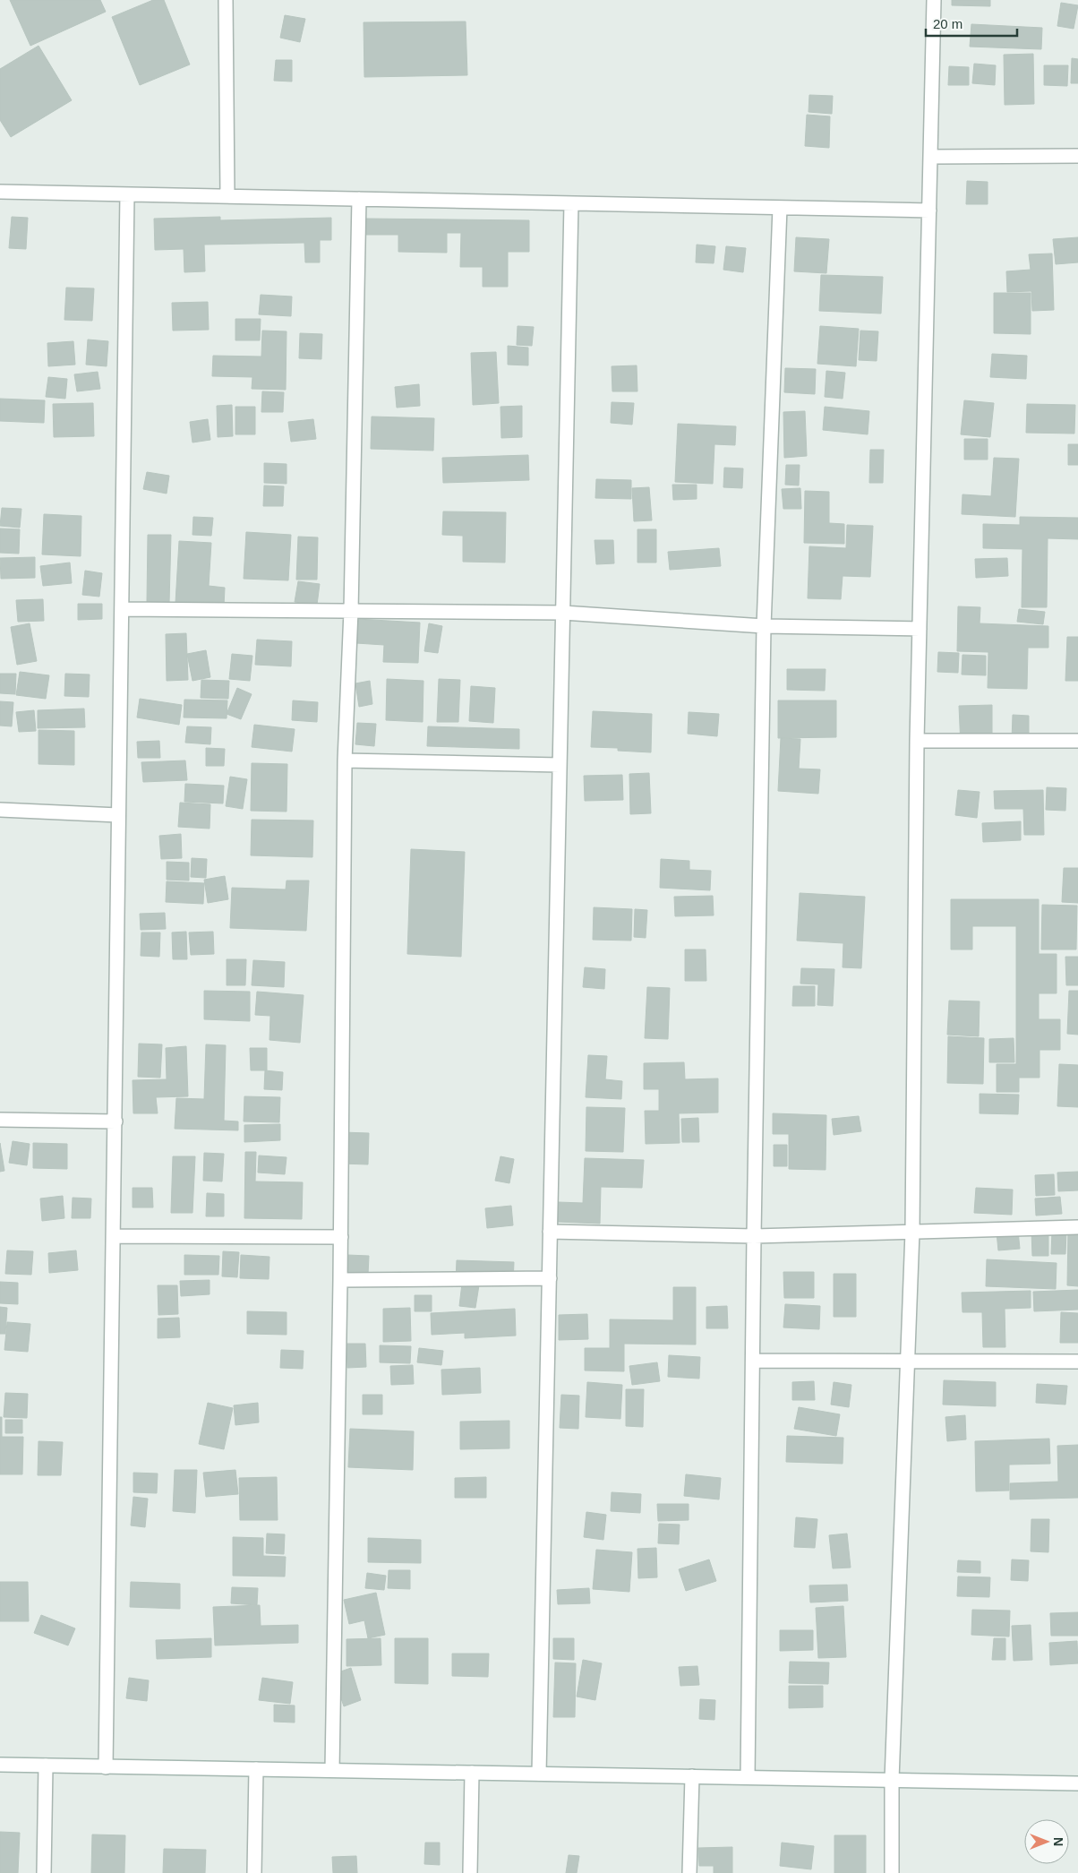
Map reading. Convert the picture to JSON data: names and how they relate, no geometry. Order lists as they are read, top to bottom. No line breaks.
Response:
{"scale_bar":"20 m","north":"right"}
